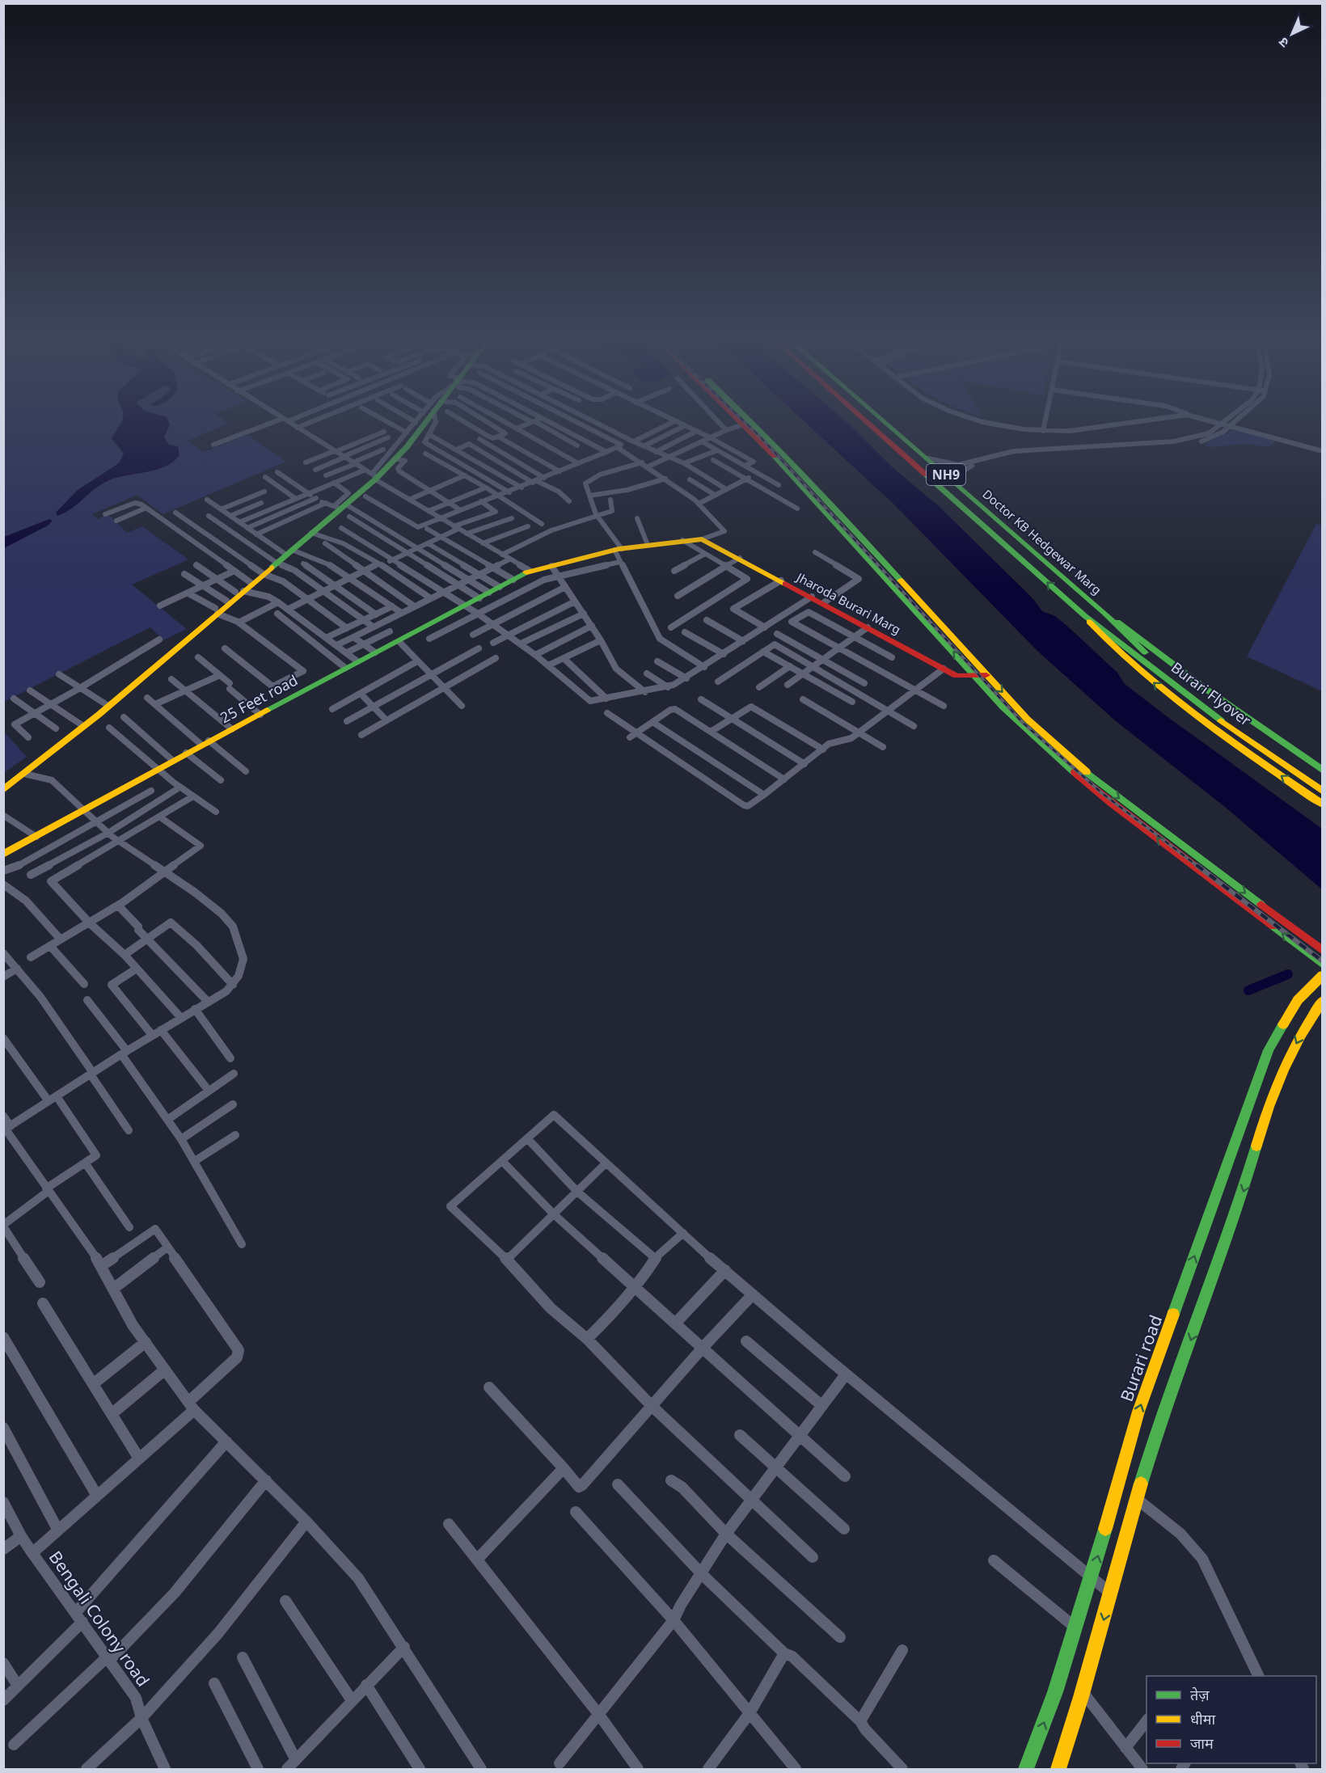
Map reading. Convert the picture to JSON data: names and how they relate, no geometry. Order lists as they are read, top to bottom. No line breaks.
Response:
{"streets":{"main road":["NH9","Doctor KB Hedgewar Marg","Jharoda Burari Marg","Burari Flyover","25 Feet road","Burari road"],"street":["Bengali Colony road"]},"crossings":[["Doctor KB Hedgewar Marg","Burari Flyover"],["Jharoda Burari Marg","25 Feet road"]],"legend":["तेज़","धीमा","जाम"],"north":"bottom left"}
